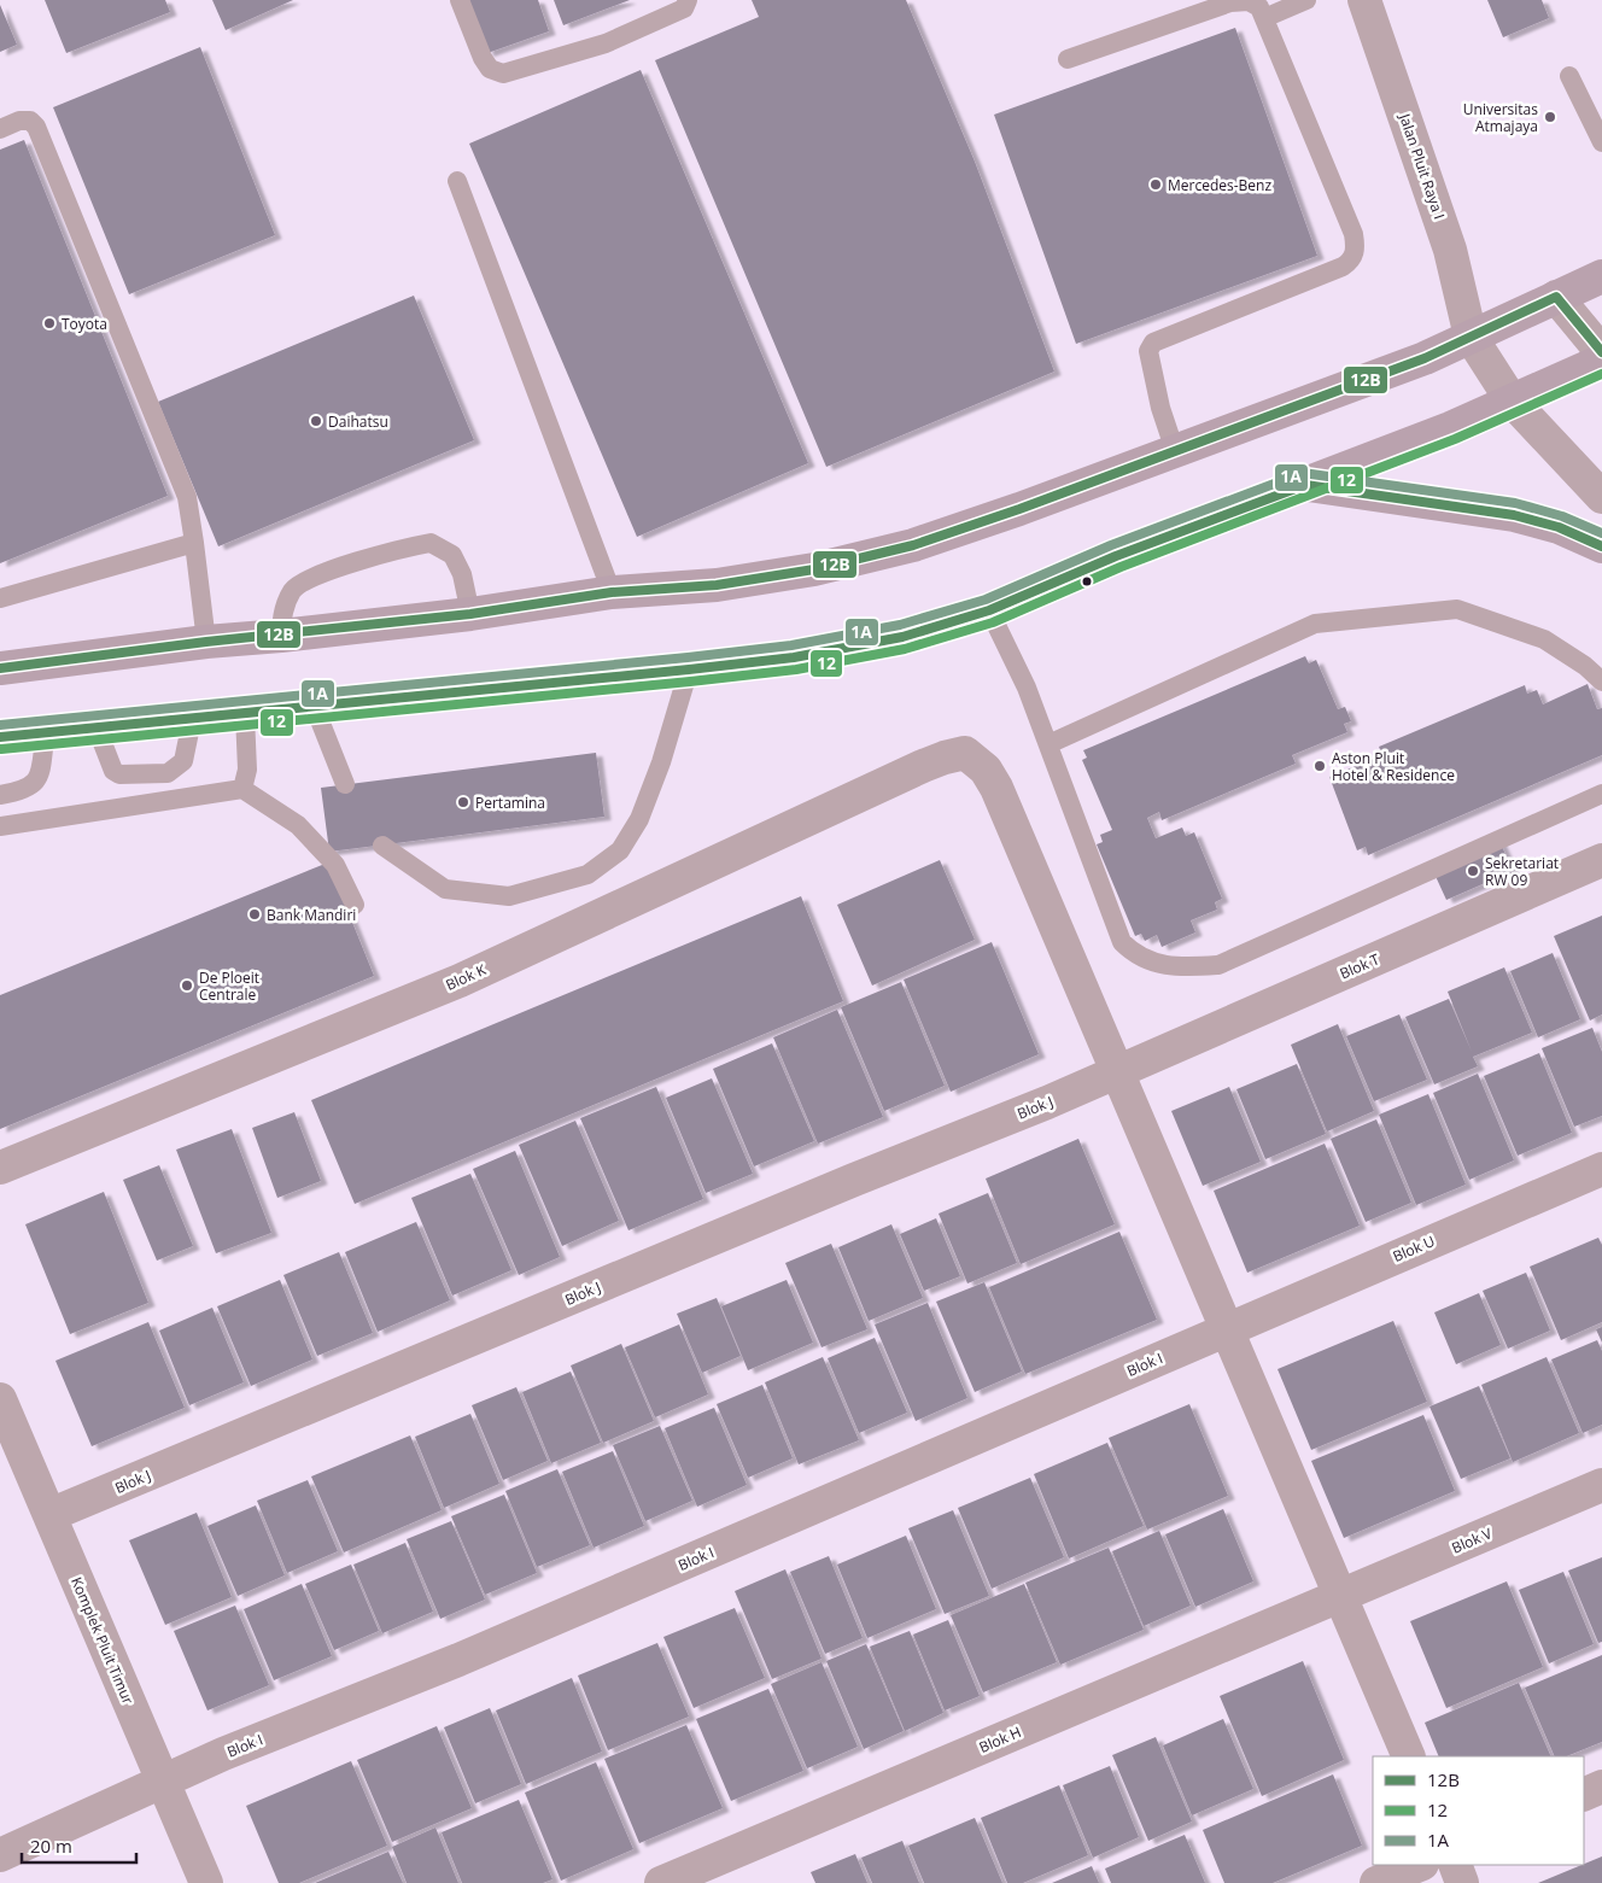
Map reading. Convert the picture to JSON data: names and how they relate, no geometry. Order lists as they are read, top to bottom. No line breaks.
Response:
{"streets":{"street":["Jalan Pluit Raya I","Blok T","Blok K","Blok J","Blok U","Blok I","Blok V","Komplek Pluit Timur","Blok H"]},"crossings":[["Blok T","Blok K"],["Blok T","Blok J"],["Blok K","Blok J"],["Blok J","Komplek Pluit Timur"],["Blok U","Blok I"],["Blok I","Komplek Pluit Timur"],["Blok V","Blok H"]],"places":["Universitas Atmajaya","Mercedes-Benz","Toyota","Daihatsu","Aston Pluit Hotel & Residence","Pertamina","Sekretariat RW 09","Bank Mandiri","De Ploeit Centrale"],"lines":["transit line 12B","transit line 12","transit line 1A"],"legend":["12B","12","1A"],"scale_bar":"20 m"}
